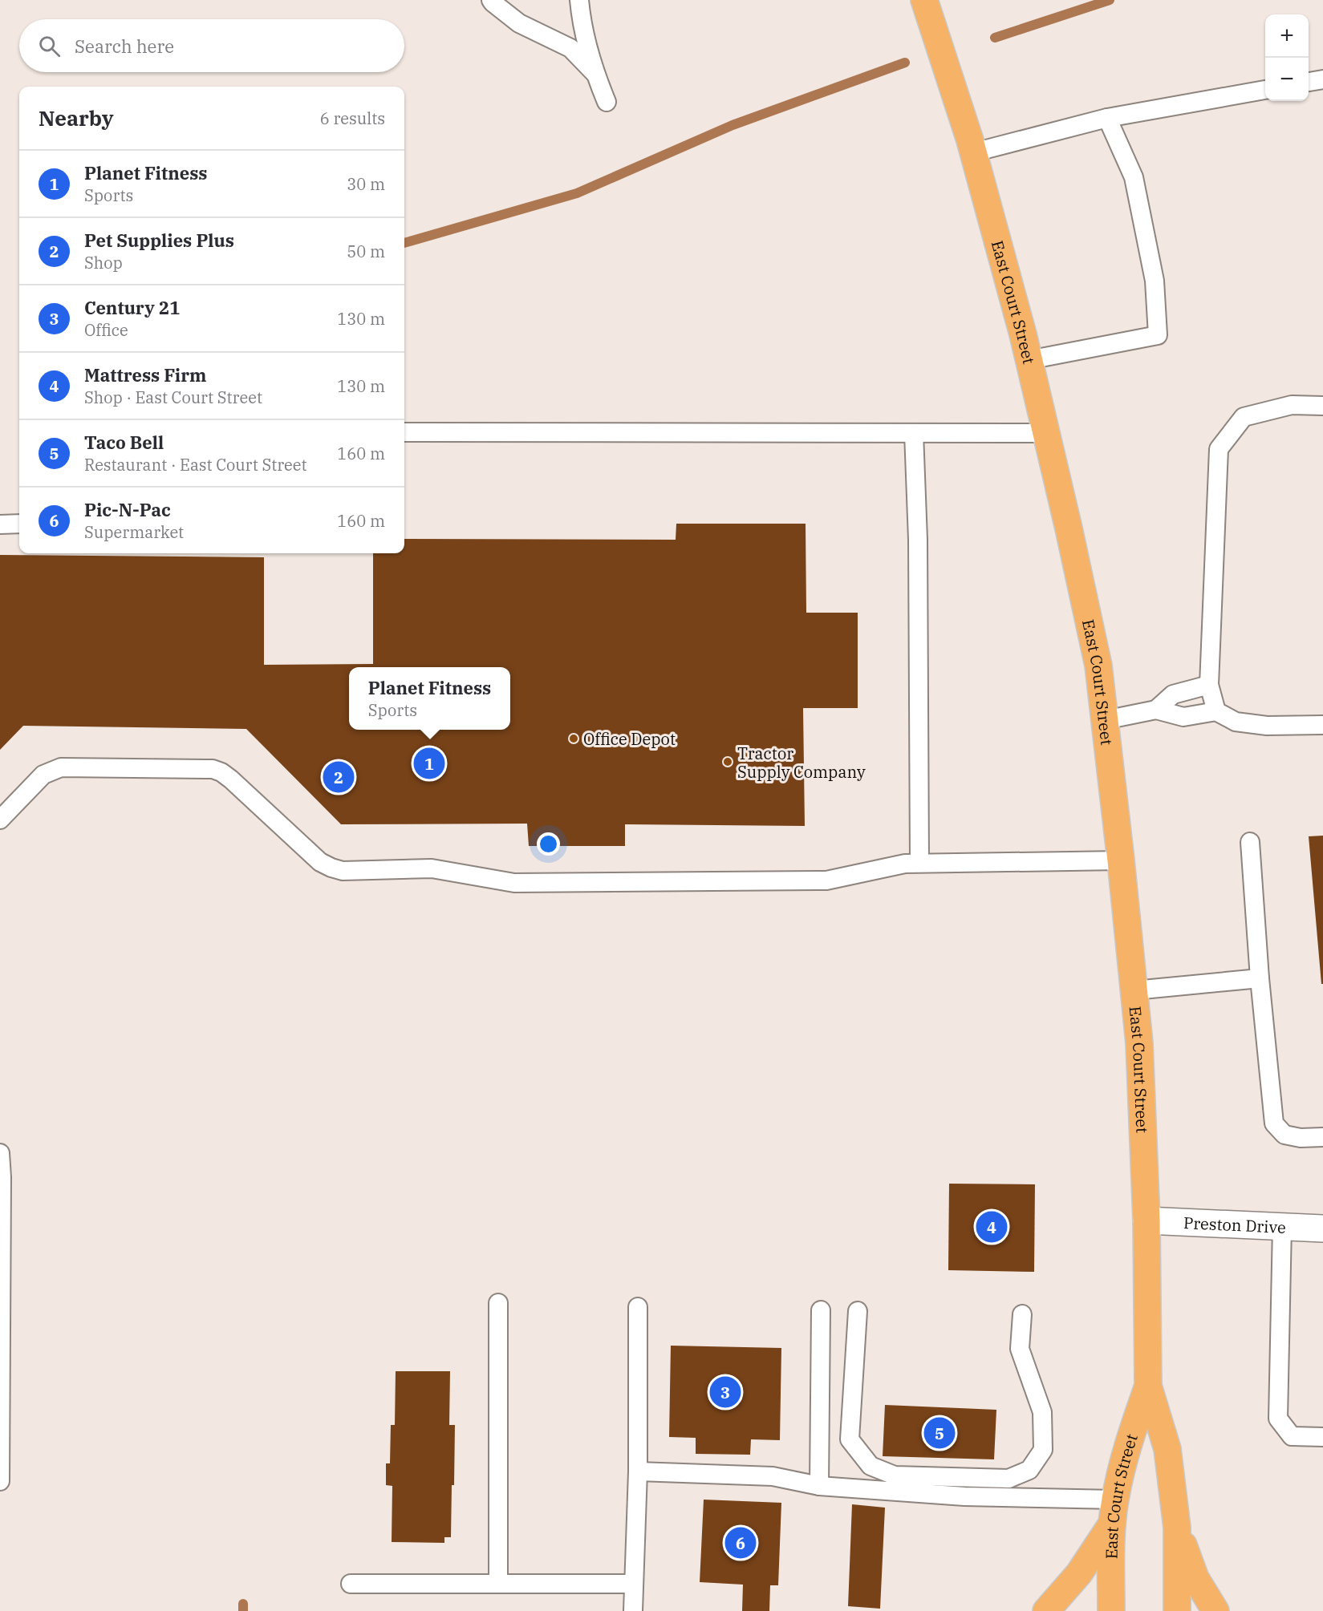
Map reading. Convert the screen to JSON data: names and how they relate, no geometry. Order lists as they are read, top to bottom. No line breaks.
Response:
{"streets":{"main road":["East Court Street"],"street":["Preston Drive"]},"crossings":[["East Court Street","Preston Drive"]],"places":["Office Depot","Tractor Supply Company"],"page":{"map_buttons":["+","−"],"search":"Search here","heading":["Nearby","6 results"],"list":[{"mark":"1","name":"Planet Fitness","note":"Sports","value":"30 m"},{"mark":"2","name":"Pet Supplies Plus","note":"Shop","value":"50 m"},{"mark":"3","name":"Century 21","note":"Office","value":"130 m"},{"mark":"4","name":"Mattress Firm","note":"Shop · East Court Street","value":"130 m"},{"mark":"5","name":"Taco Bell","note":"Restaurant · East Court Street","value":"160 m"},{"mark":"6","name":"Pic-N-Pac","note":"Supermarket","value":"160 m"}],"popup":["Planet Fitness","Sports"],"pins":["1","2","4","3","5","6"]}}
